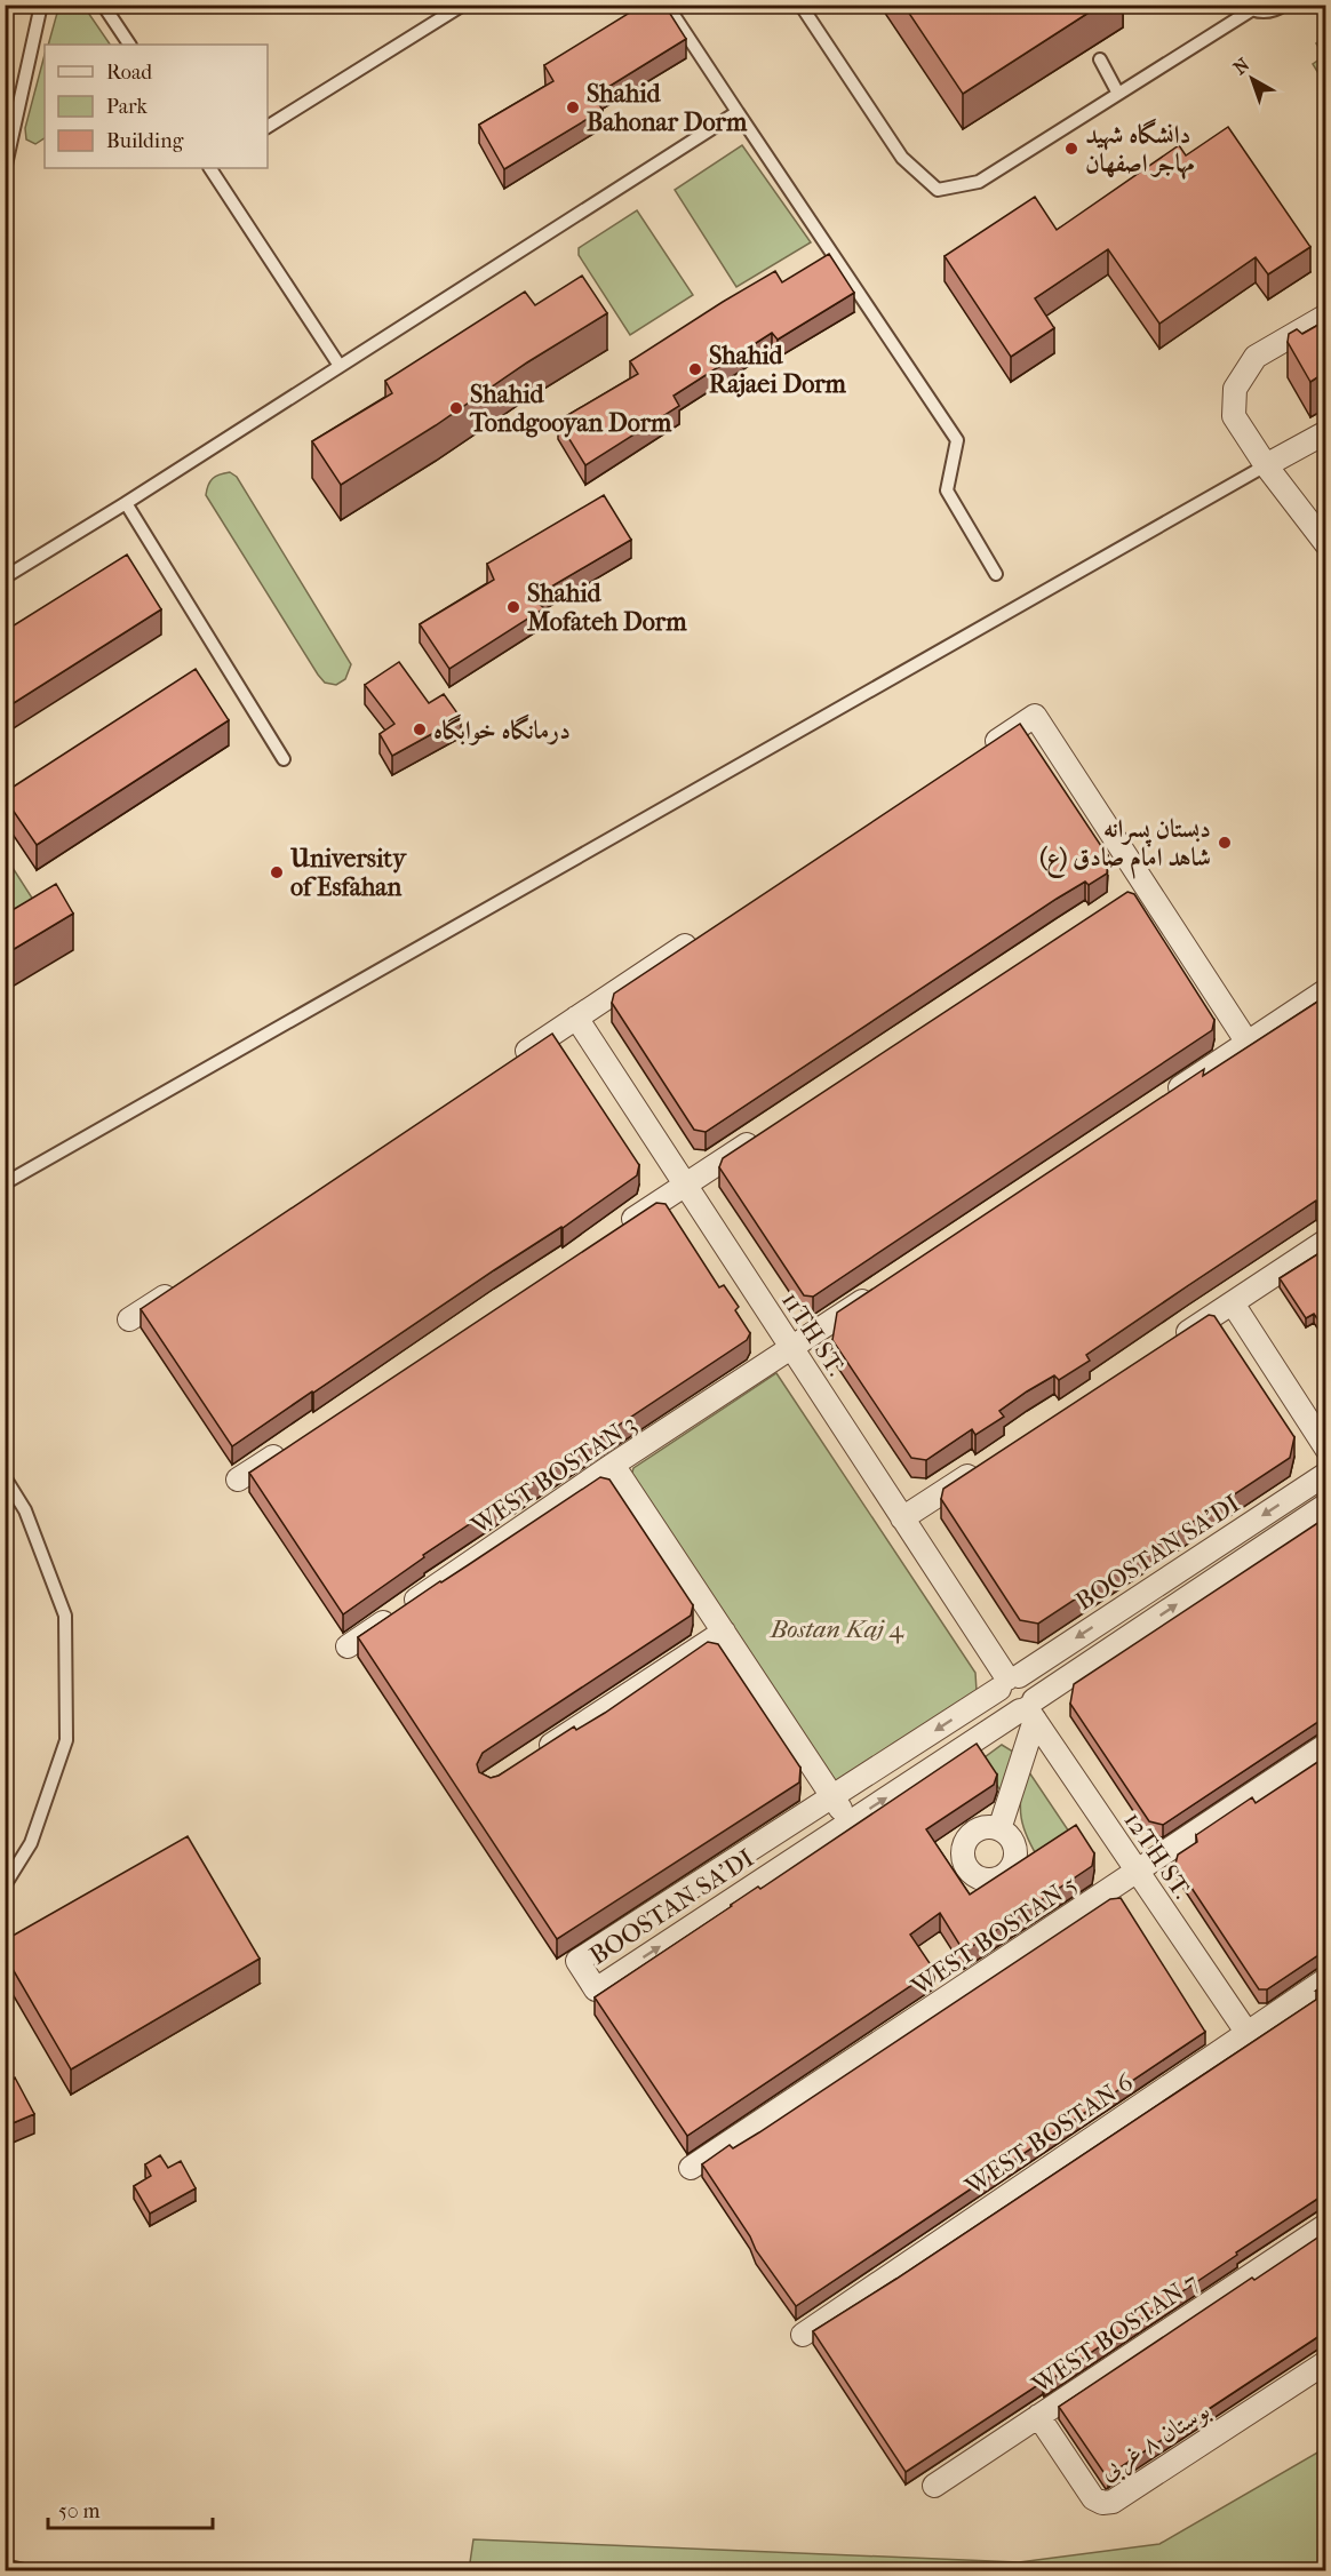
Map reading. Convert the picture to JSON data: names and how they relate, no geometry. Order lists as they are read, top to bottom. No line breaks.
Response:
{"streets":{"street":["11TH ST.","WEST BOSTAN 3","BOOSTAN SA'DI","12TH ST.","WEST BOSTAN 5","WEST BOSTAN 6","WEST BOSTAN 7","بوستان ۸ غربی"]},"crossings":[["11TH ST.","WEST BOSTAN 3"],["11TH ST.","BOOSTAN SA'DI"],["11TH ST.","12TH ST."],["BOOSTAN SA'DI","12TH ST."],["12TH ST.","WEST BOSTAN 5"],["12TH ST.","WEST BOSTAN 6"],["WEST BOSTAN 7","بوستان ۸ غربی"]],"parks":["Bostan Kaj 4"],"places":["Shahid Bahonar Dorm","دانشگاه شهید مهاجر اصفهان","Shahid Rajaei Dorm","Shahid Tondgooyan Dorm","Shahid Mofateh Dorm","درمانگاه خوابگاه","دبستان پسرانه شاهد امام صادق (ع)","University of Esfahan"],"legend":["Road","Park","Building"],"scale_bar":"50 m","north":"top left"}
